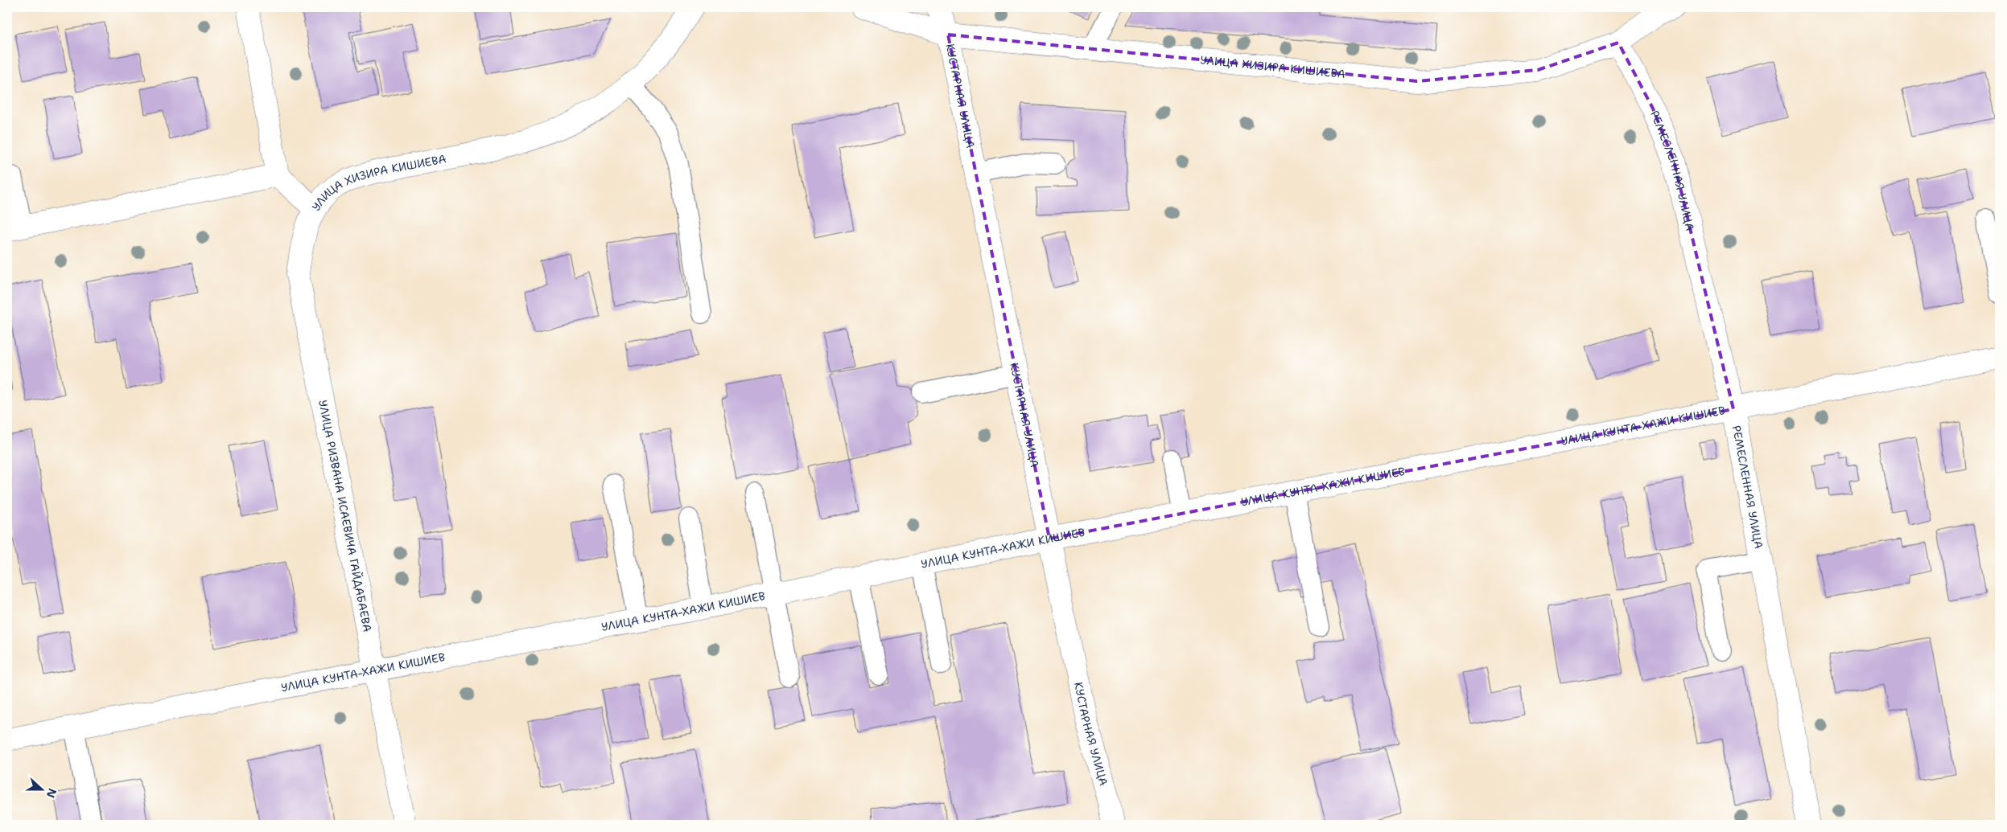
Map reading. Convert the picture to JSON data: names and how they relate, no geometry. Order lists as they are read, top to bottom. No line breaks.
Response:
{"streets":{"street":["УЛИЦА ХИЗИРА КИШИЕВА","КУСТАРНАЯ УЛИЦА","РЕМЕСЛЕННАЯ УЛИЦА","УЛИЦА КУНТА-ХАЖИ КИШИЕВ","УЛИЦА РИЗВАНА ИСАЕВИЧА ГАЙДАБАЕВА"]},"crossings":[["УЛИЦА ХИЗИРА КИШИЕВА","КУСТАРНАЯ УЛИЦА"],["УЛИЦА ХИЗИРА КИШИЕВА","РЕМЕСЛЕННАЯ УЛИЦА"],["УЛИЦА ХИЗИРА КИШИЕВА","УЛИЦА РИЗВАНА ИСАЕВИЧА ГАЙДАБАЕВА"],["КУСТАРНАЯ УЛИЦА","УЛИЦА КУНТА-ХАЖИ КИШИЕВ"],["РЕМЕСЛЕННАЯ УЛИЦА","УЛИЦА КУНТА-ХАЖИ КИШИЕВ"],["УЛИЦА КУНТА-ХАЖИ КИШИЕВ","УЛИЦА РИЗВАНА ИСАЕВИЧА ГАЙДАБАЕВА"]],"north":"right"}
